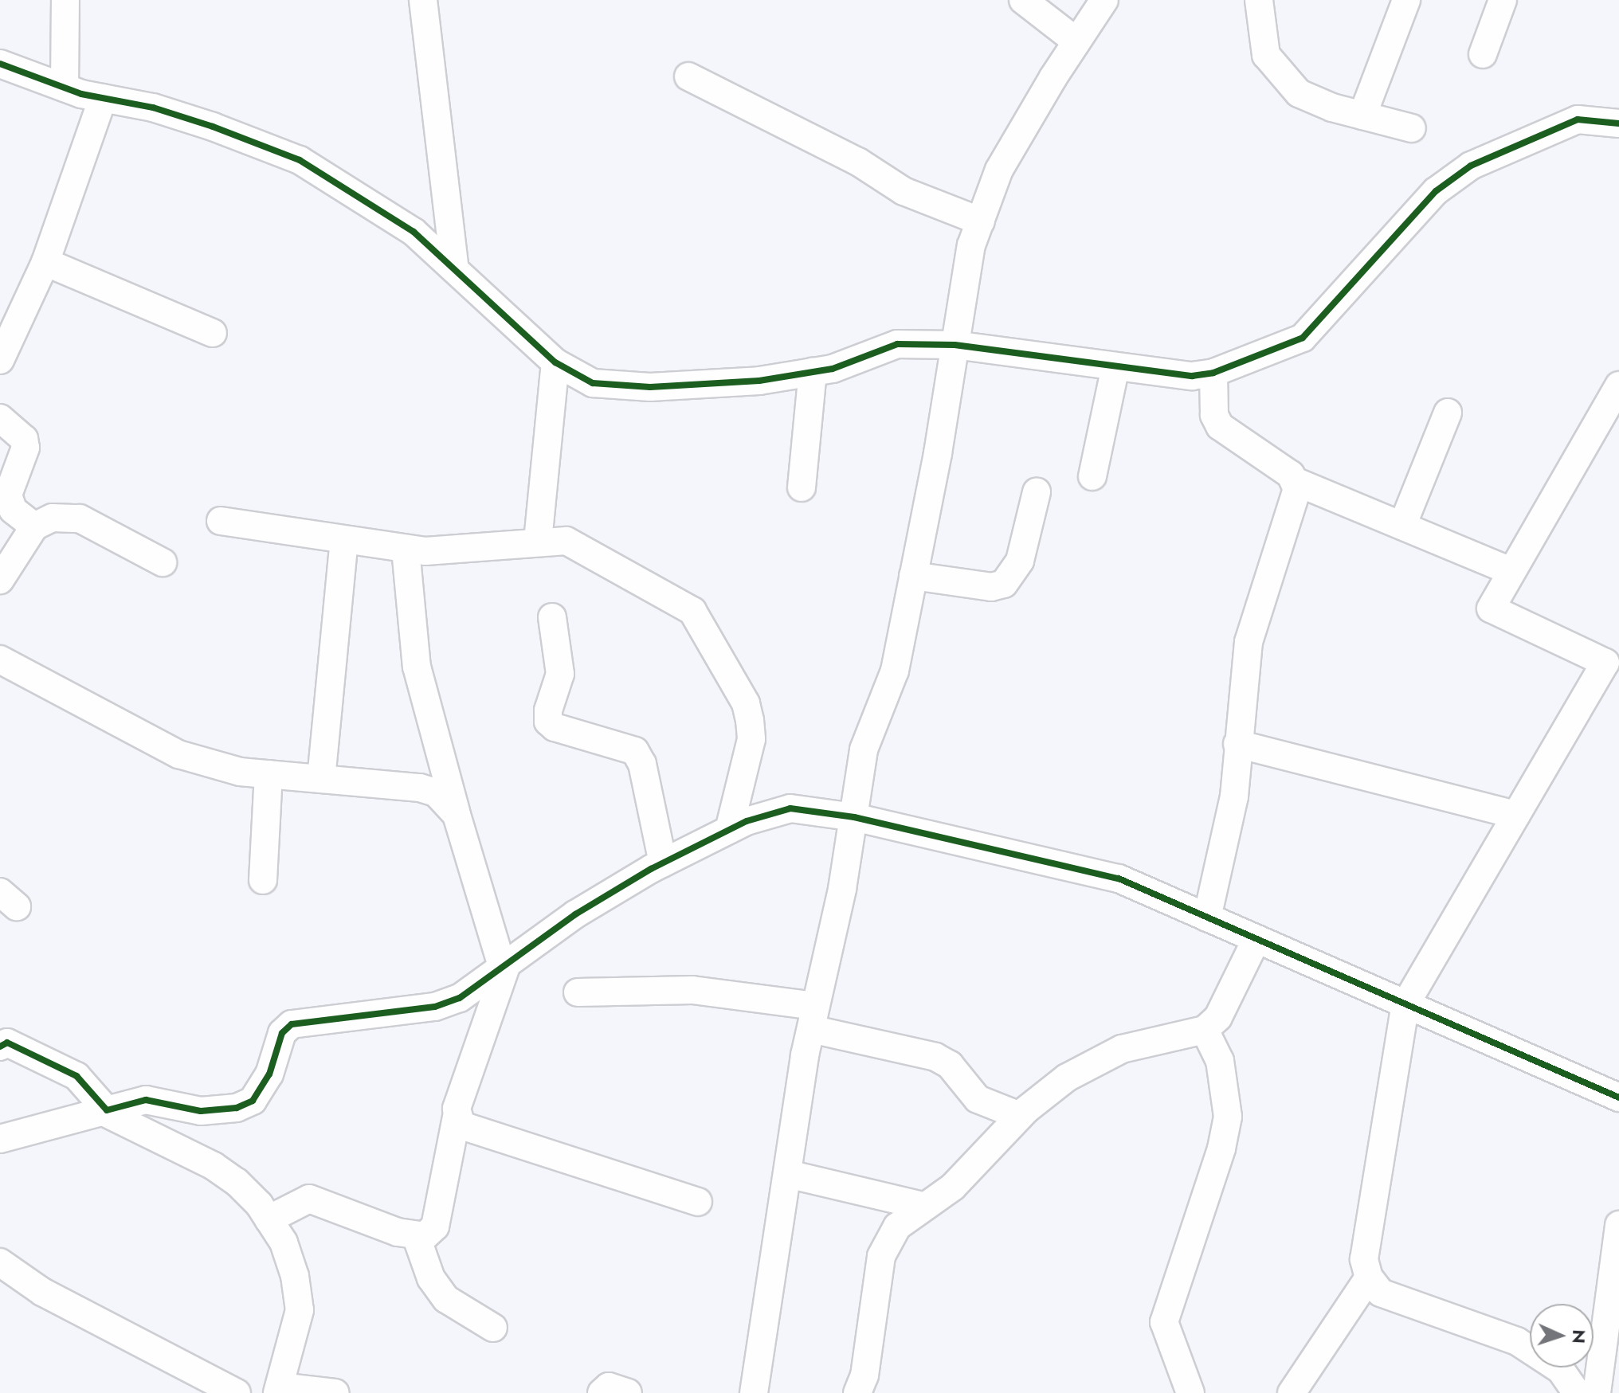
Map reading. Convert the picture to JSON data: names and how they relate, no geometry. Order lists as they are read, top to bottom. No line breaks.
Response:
{"north":"right"}
